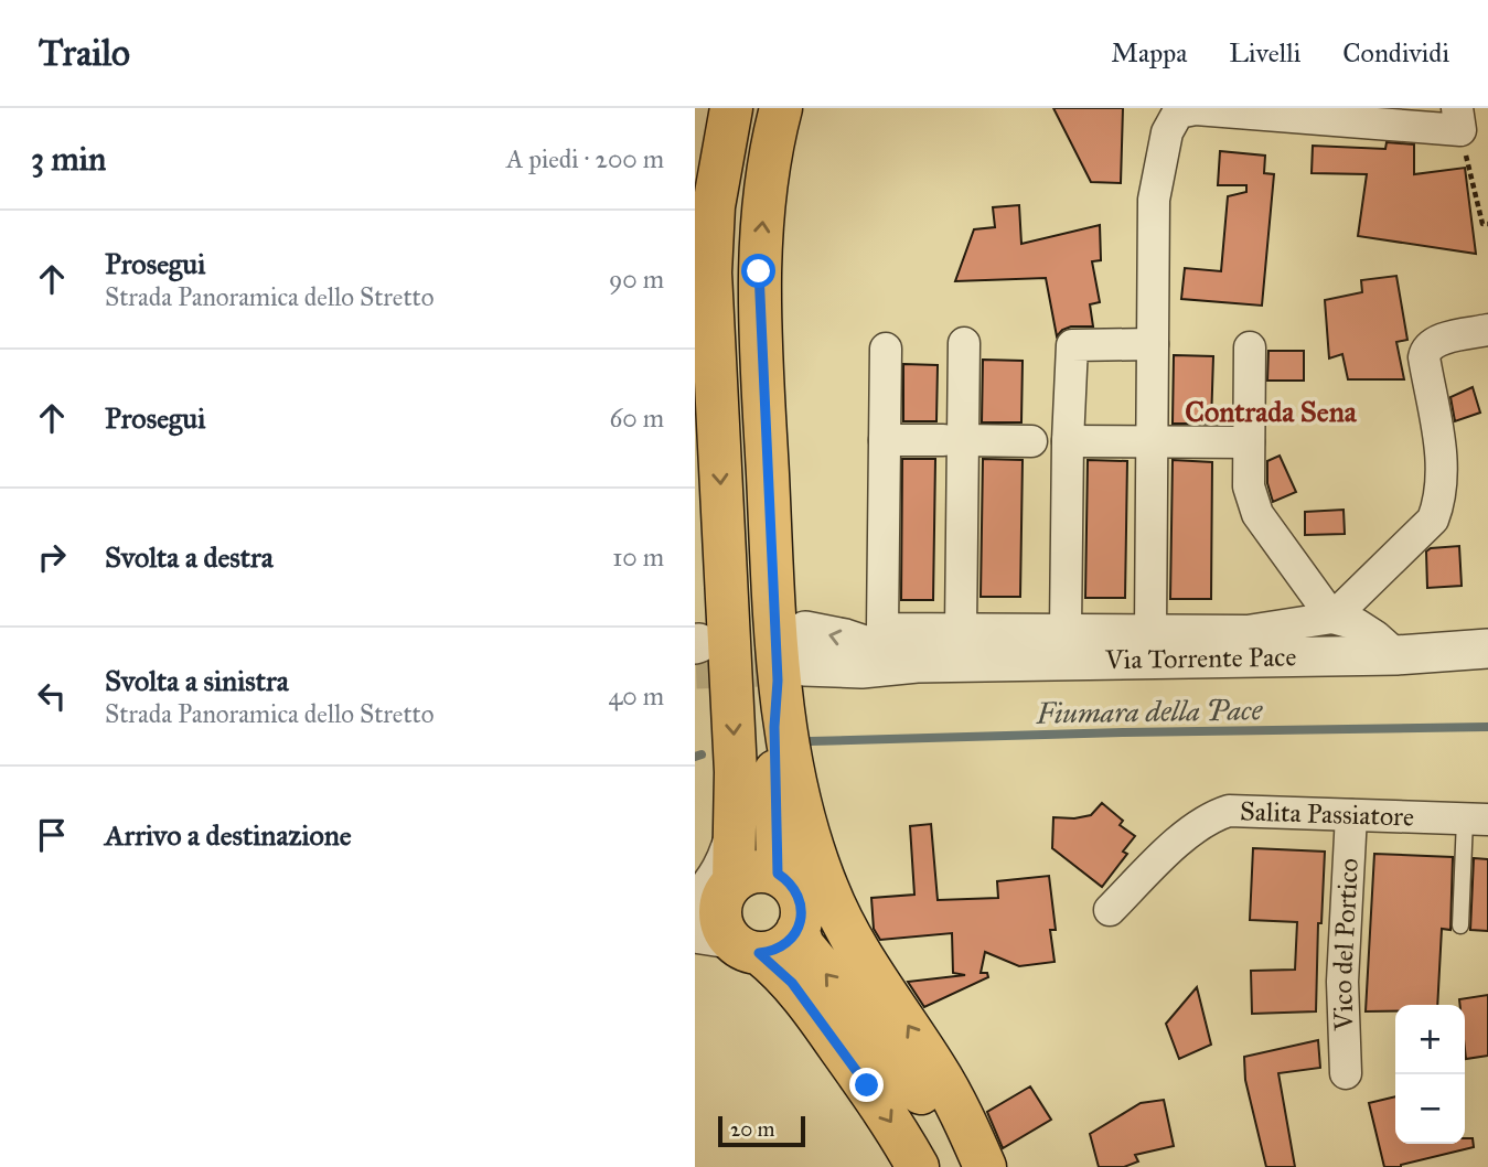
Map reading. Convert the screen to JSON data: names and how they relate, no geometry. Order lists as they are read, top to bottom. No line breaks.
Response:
{"streets":{"street":["Via Torrente Pace","Salita Passiatore","Vico del Portico"]},"crossings":[["Salita Passiatore","Vico del Portico"]],"districts":["Contrada Sena"],"water":["Fiumara della Pace"],"scale_bar":"20 m","page":{"header":"Trailo","nav":["Mappa","Livelli","Condividi"],"heading":["3 min","A piedi · 200 m"],"list":[["Prosegui","Strada Panoramica dello Stretto","90 m"],["Prosegui","60 m"],["Svolta a destra","10 m"],["Svolta a sinistra","Strada Panoramica dello Stretto","40 m"],"Arrivo a destinazione"],"map_buttons":["+","−"],"scale":"20 m"}}
